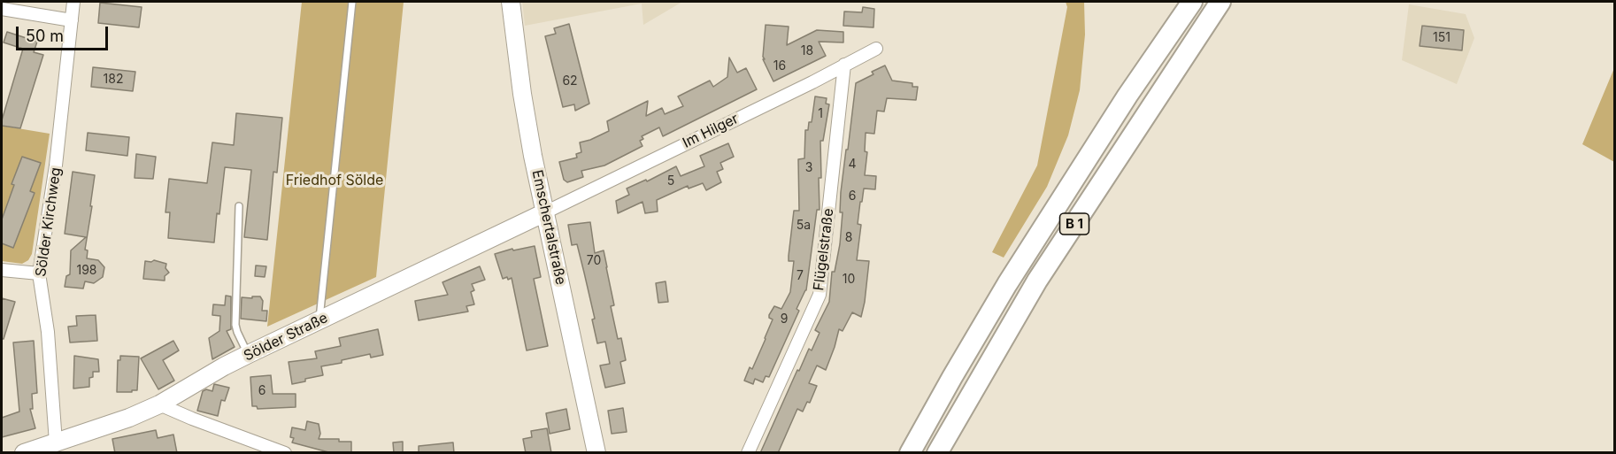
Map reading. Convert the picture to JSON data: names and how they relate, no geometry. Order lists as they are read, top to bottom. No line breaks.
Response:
{"streets":{"highway":["B 1"],"main road":["Emschertalstraße","Sölder Straße"],"street":["Im Hilger","Sölder Kirchweg","Flügelstraße"]},"crossings":[["Im Hilger","Emschertalstraße"],["Im Hilger","Flügelstraße"],["Im Hilger","Sölder Straße"],["Sölder Kirchweg","Sölder Straße"],["Emschertalstraße","Sölder Straße"]],"parks":["Friedhof Sölde"],"house_numbers":["151","18","16","182","62","1","4","3","5","6","5a","8","70","198","7","10","9","6"],"scale_bar":"50 m"}
